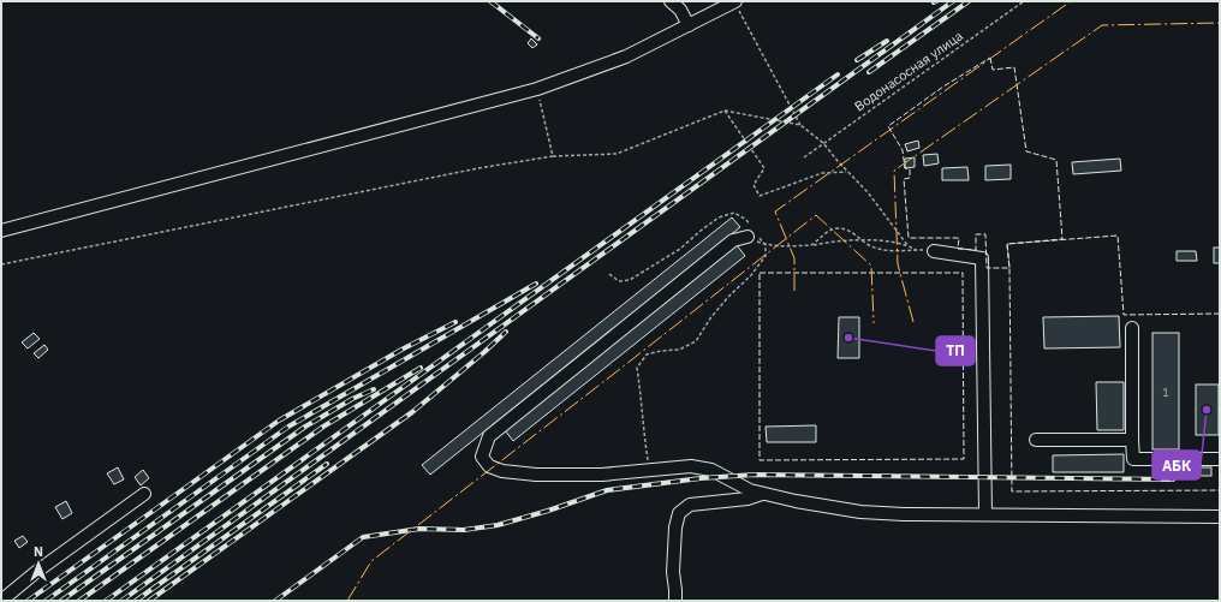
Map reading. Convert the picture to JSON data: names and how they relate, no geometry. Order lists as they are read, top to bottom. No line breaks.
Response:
{"streets":{"path":["Водонасосная улица"]},"places":["ТП","АБК"],"house_numbers":["1"],"north":"top"}
